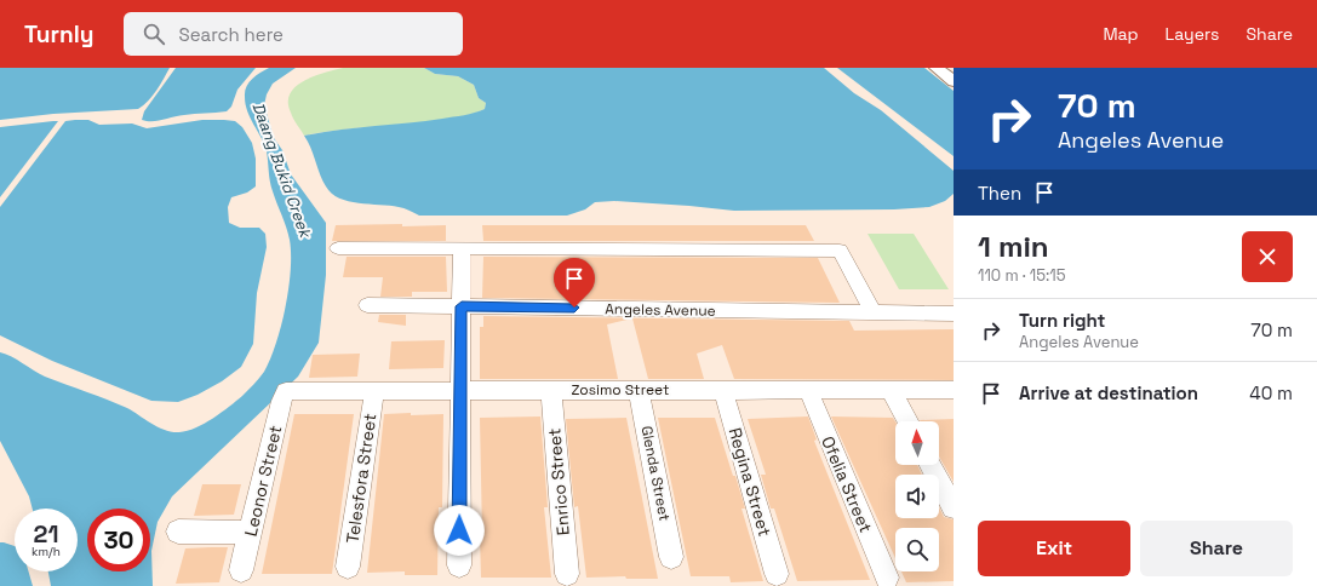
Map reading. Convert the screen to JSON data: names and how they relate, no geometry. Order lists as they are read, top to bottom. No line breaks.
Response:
{"streets":{"street":["Angeles Avenue","Zosimo Street","Glenda Street","Telesfora Street","Leonor Street","Enrico Street","Regina Street","Ofelia Street"]},"crossings":[["Zosimo Street","Glenda Street"],["Zosimo Street","Telesfora Street"],["Zosimo Street","Leonor Street"],["Zosimo Street","Enrico Street"],["Zosimo Street","Regina Street"],["Zosimo Street","Ofelia Street"]],"water":["Daang Bukid Creek"],"north":"top","page":{"header":"Turnly","search":"Search here","nav":["Map","Layers","Share"],"turn":["70 m","Angeles Avenue"],"then":"Then","heading":["1 min","110 m · 15:15"],"list":[{"name":"Turn right","note":"Angeles Avenue","value":"70 m"},{"name":"Arrive at destination","value":"40 m"}],"speed":"21 km/h","limit":"30","buttons":["Exit","Share"]}}
